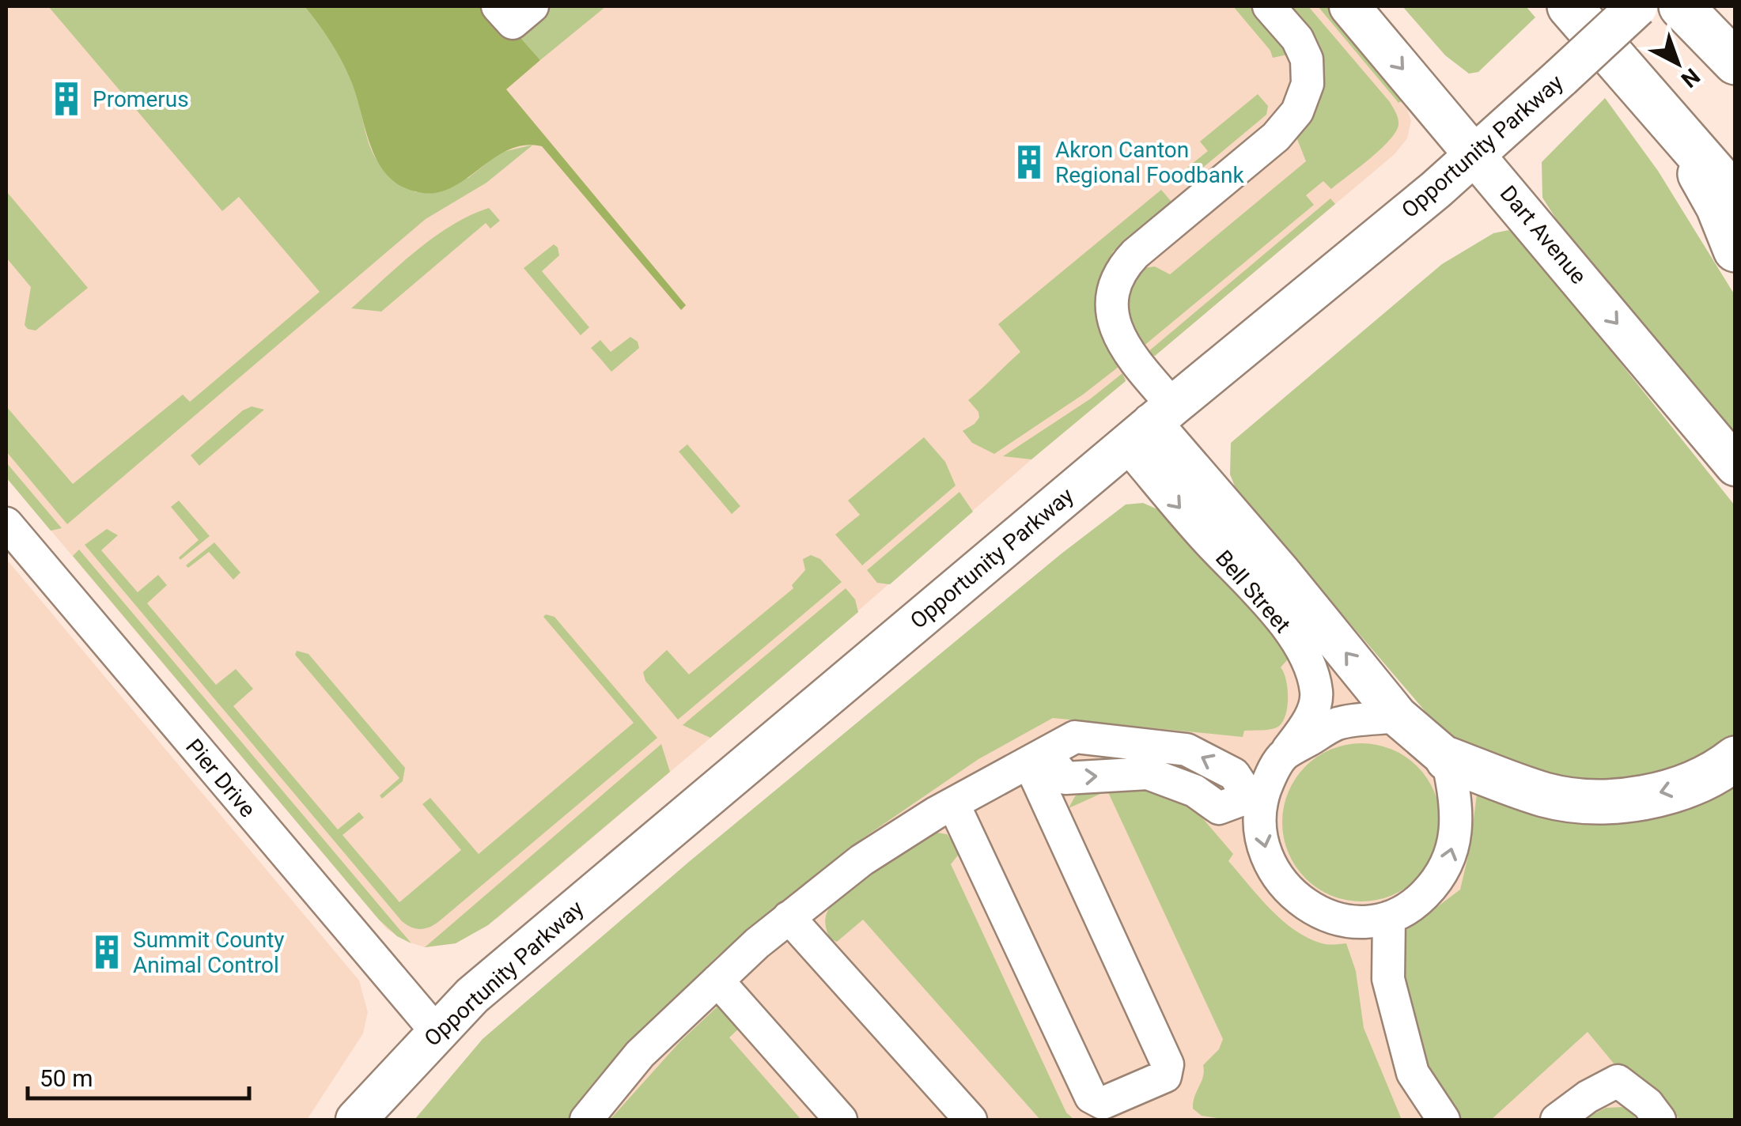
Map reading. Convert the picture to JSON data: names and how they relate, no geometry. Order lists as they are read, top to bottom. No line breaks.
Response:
{"streets":{"main road":["Opportunity Parkway","Dart Avenue","Bell Street"],"street":["Pier Drive"]},"crossings":[["Opportunity Parkway","Dart Avenue"],["Opportunity Parkway","Bell Street"],["Opportunity Parkway","Pier Drive"]],"one_way":["Dart Avenue"],"places":{"building":["Promerus","Akron Canton Regional Foodbank","Summit County Animal Control"]},"scale_bar":"50 m","north":"bottom right"}
